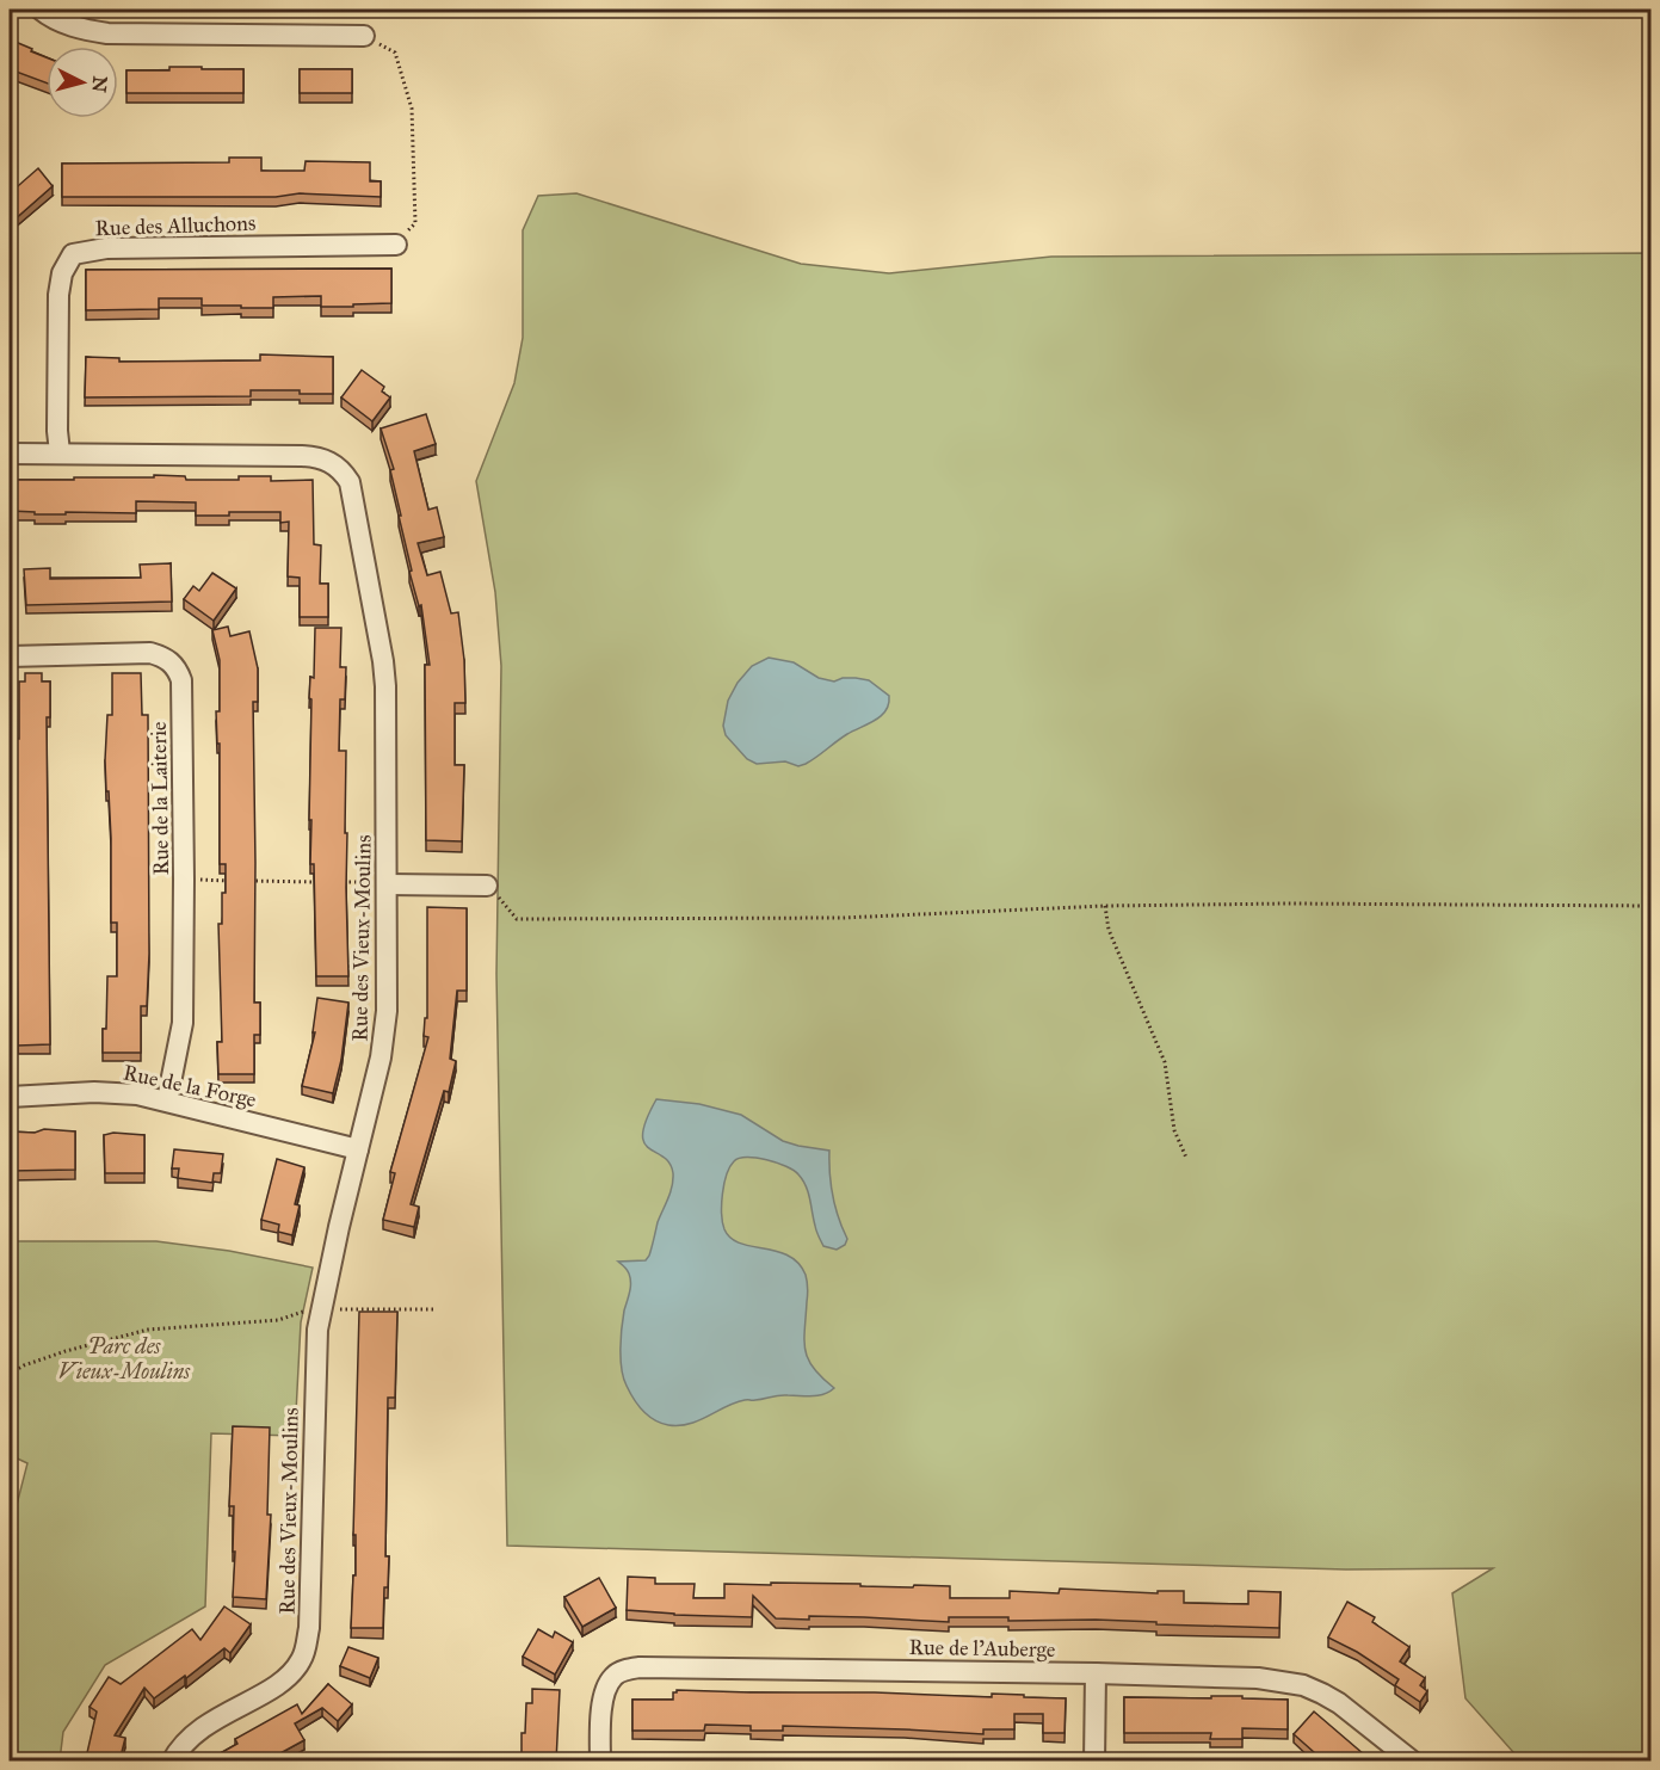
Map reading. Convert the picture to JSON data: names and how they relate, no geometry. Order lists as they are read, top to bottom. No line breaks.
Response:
{"streets":{"street":["Rue des Alluchons","Rue de la Laiterie","Rue des Vieux-Moulins","Rue de la Forge","Rue de l'Auberge"]},"crossings":[["Rue des Alluchons","Rue des Vieux-Moulins"],["Rue de la Laiterie","Rue de la Forge"],["Rue des Vieux-Moulins","Rue de la Forge"]],"parks":["Parc des Vieux-Moulins"],"north":"right"}
